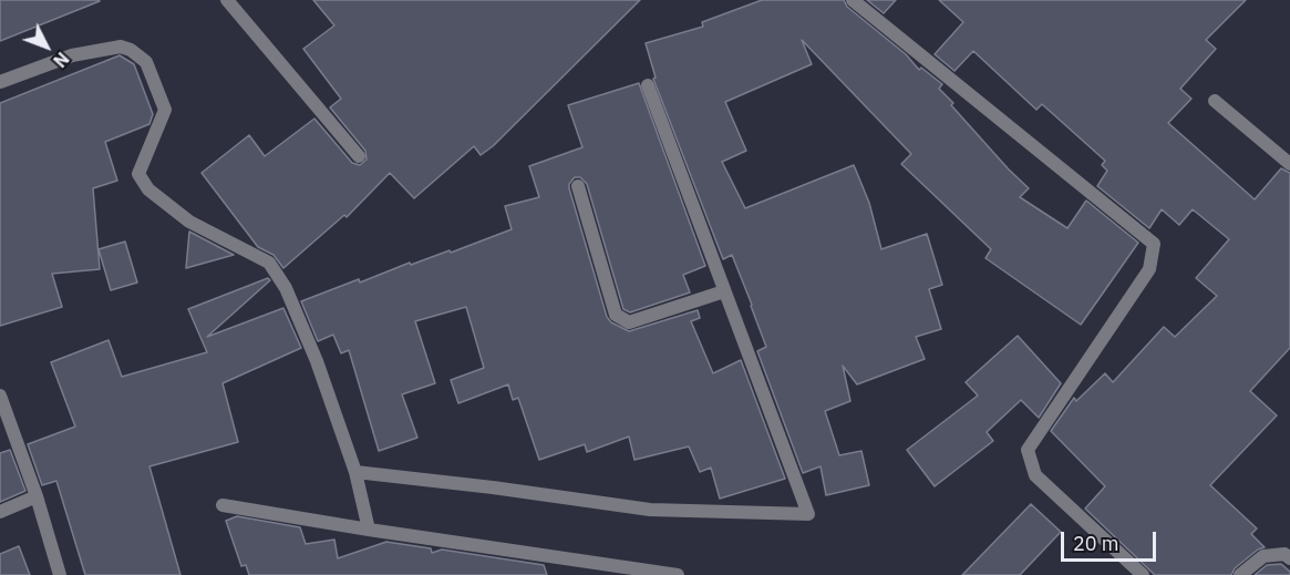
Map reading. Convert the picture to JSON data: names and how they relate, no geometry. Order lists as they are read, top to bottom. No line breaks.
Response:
{"scale_bar":"20 m","north":"bottom right"}
